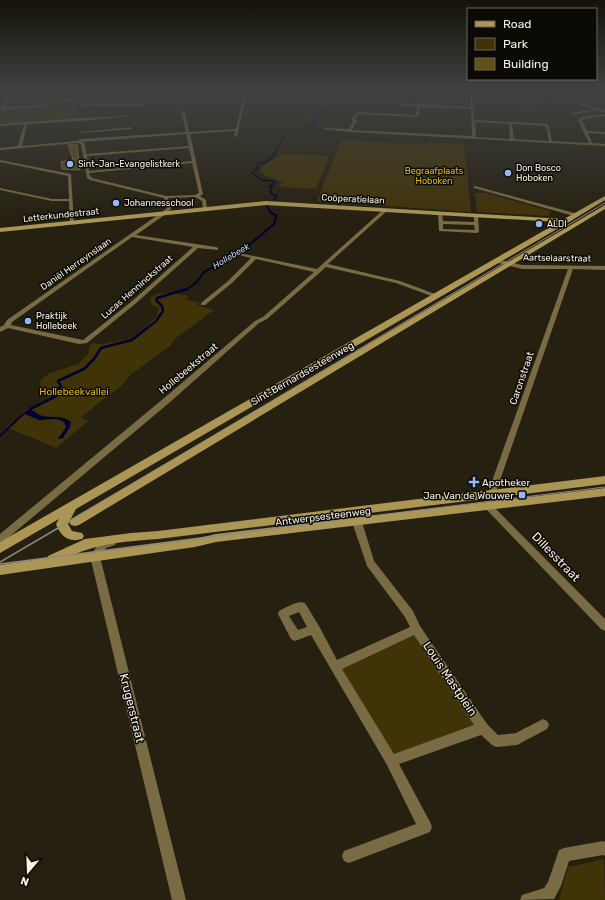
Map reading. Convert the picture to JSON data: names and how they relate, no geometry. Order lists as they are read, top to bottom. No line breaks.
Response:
{"streets":{"main road":["Coöperatielaan","Letterkundestraat","Sint-Bernardsesteenweg","Antwerpsesteenweg","Krugerstraat"],"street":["Aartselaarstraat","Daniël Herreynslaan","Lucas Henninckstraat","Hollebeekstraat","Caronstraat","Dillesstraat","Louis Mastplein"]},"crossings":[["Coöperatielaan","Letterkundestraat"],["Coöperatielaan","Hollebeekstraat"],["Coöperatielaan","Sint-Bernardsesteenweg"],["Letterkundestraat","Daniël Herreynslaan"],["Aartselaarstraat","Sint-Bernardsesteenweg"],["Aartselaarstraat","Caronstraat"],["Daniël Herreynslaan","Lucas Henninckstraat"],["Sint-Bernardsesteenweg","Krugerstraat"],["Caronstraat","Antwerpsesteenweg"],["Caronstraat","Dillesstraat"],["Antwerpsesteenweg","Dillesstraat"],["Antwerpsesteenweg","Louis Mastplein"],["Antwerpsesteenweg","Krugerstraat"]],"water":["Hollebeek"],"parks":["Begraafplaats Hoboken","Hollebeekvallei"],"places":{"other":["Sint-Jan-Evangelistkerk","Don Bosco Hoboken","Johannesschool","ALDI","Praktijk Hollebeek"],"health":["Apotheker"],"transit":["Jan Van de Wouwer"]},"legend":["Road","Park","Building"],"north":"bottom"}
